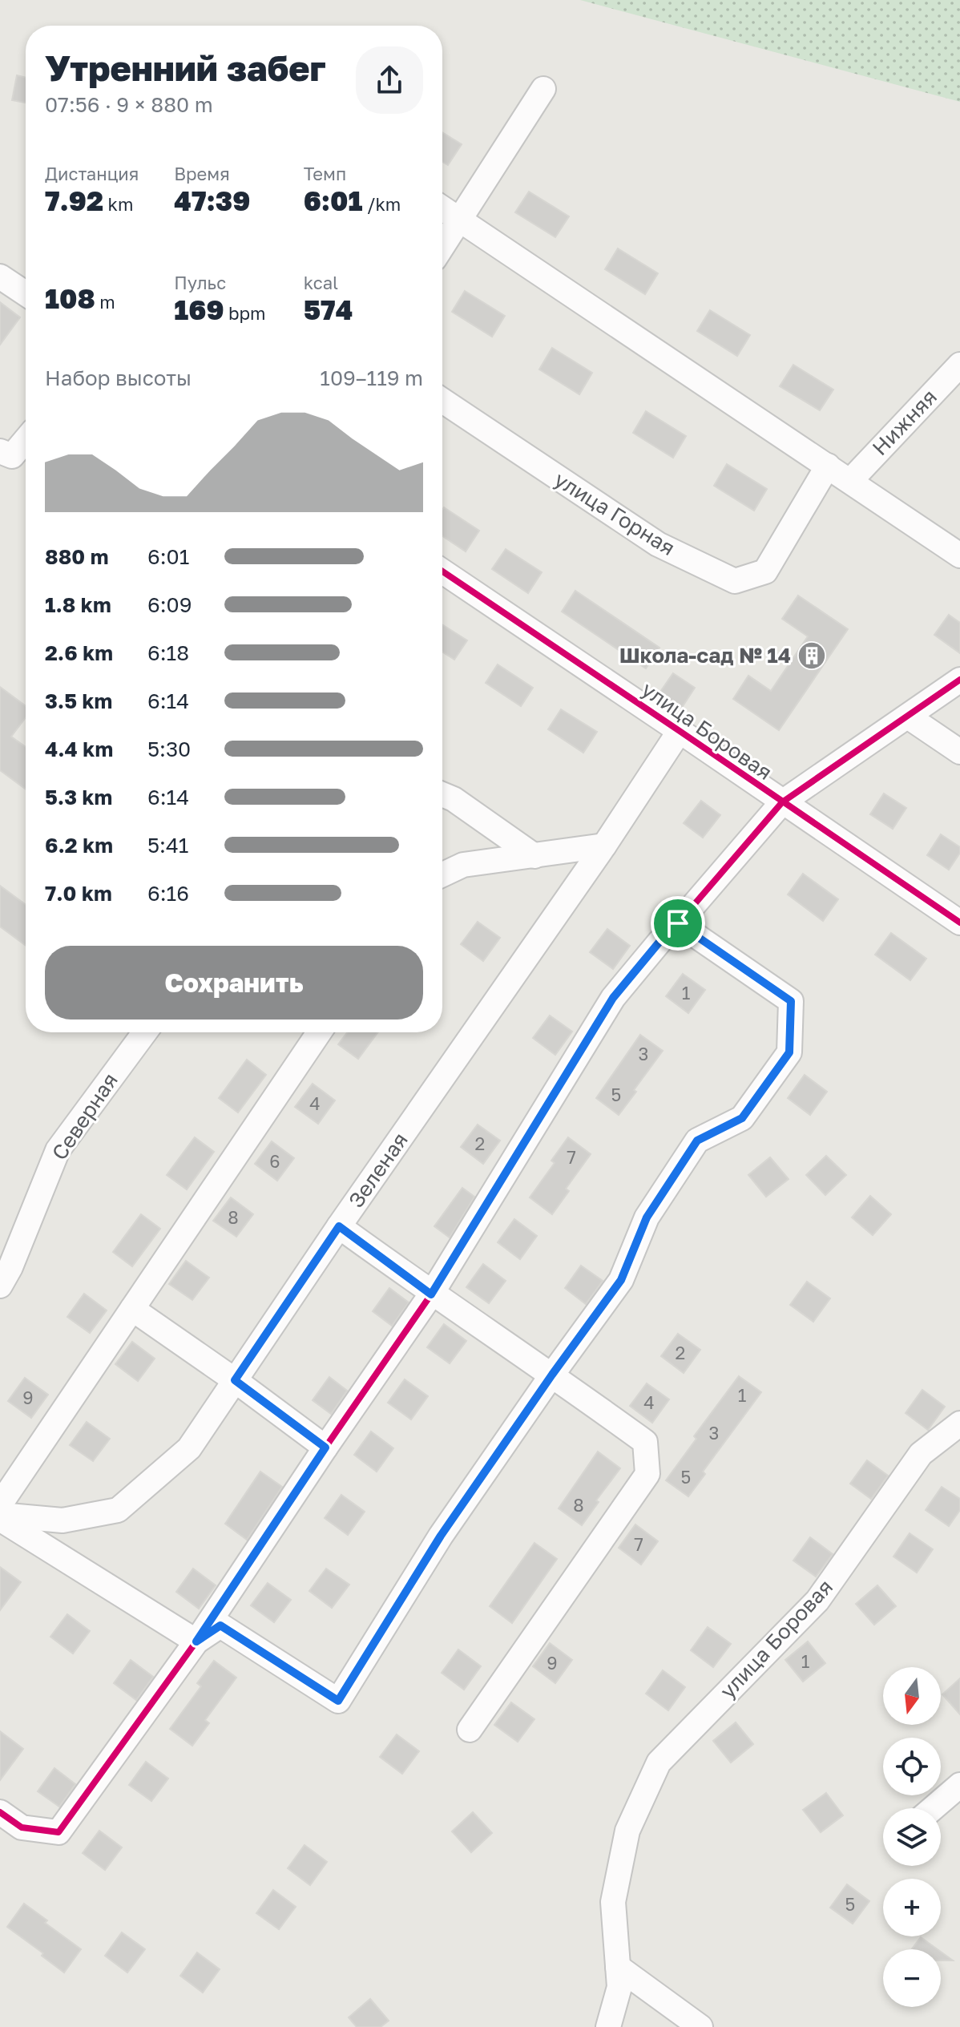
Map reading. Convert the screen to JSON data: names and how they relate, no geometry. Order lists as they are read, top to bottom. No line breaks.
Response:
{"streets":{"street":["Нижняя","улица Горная","улица Боровая","Северная","Зеленая"]},"crossings":[["улица Боровая","Зеленая"]],"places":{"building":["Школа-сад № 14"]},"house_numbers":["1","3","5","4","2","7","6","8","2","1","9","4","3","5","8","7","1","9","5"],"north":"bottom","page":{"heading":["Утренний забег","07:56 · 9 × 880 m"],"stats":[["Дистанция","7.92 km"],["Время","47:39"],["Темп","6:01 /km"],["108 m"],["Пульс","169 bpm"],["kcal","574"]],"chart":["Набор высоты","109–119 m"],"list":[{"name":"880 m","note":"6:01"},{"name":"1.8 km","note":"6:09"},{"name":"2.6 km","note":"6:18"},{"name":"3.5 km","note":"6:14"},{"name":"4.4 km","note":"5:30"},{"name":"5.3 km","note":"6:14"},{"name":"6.2 km","note":"5:41"},{"name":"7.0 km","note":"6:16"}],"buttons":"Сохранить","map_buttons":["+","−"]}}
